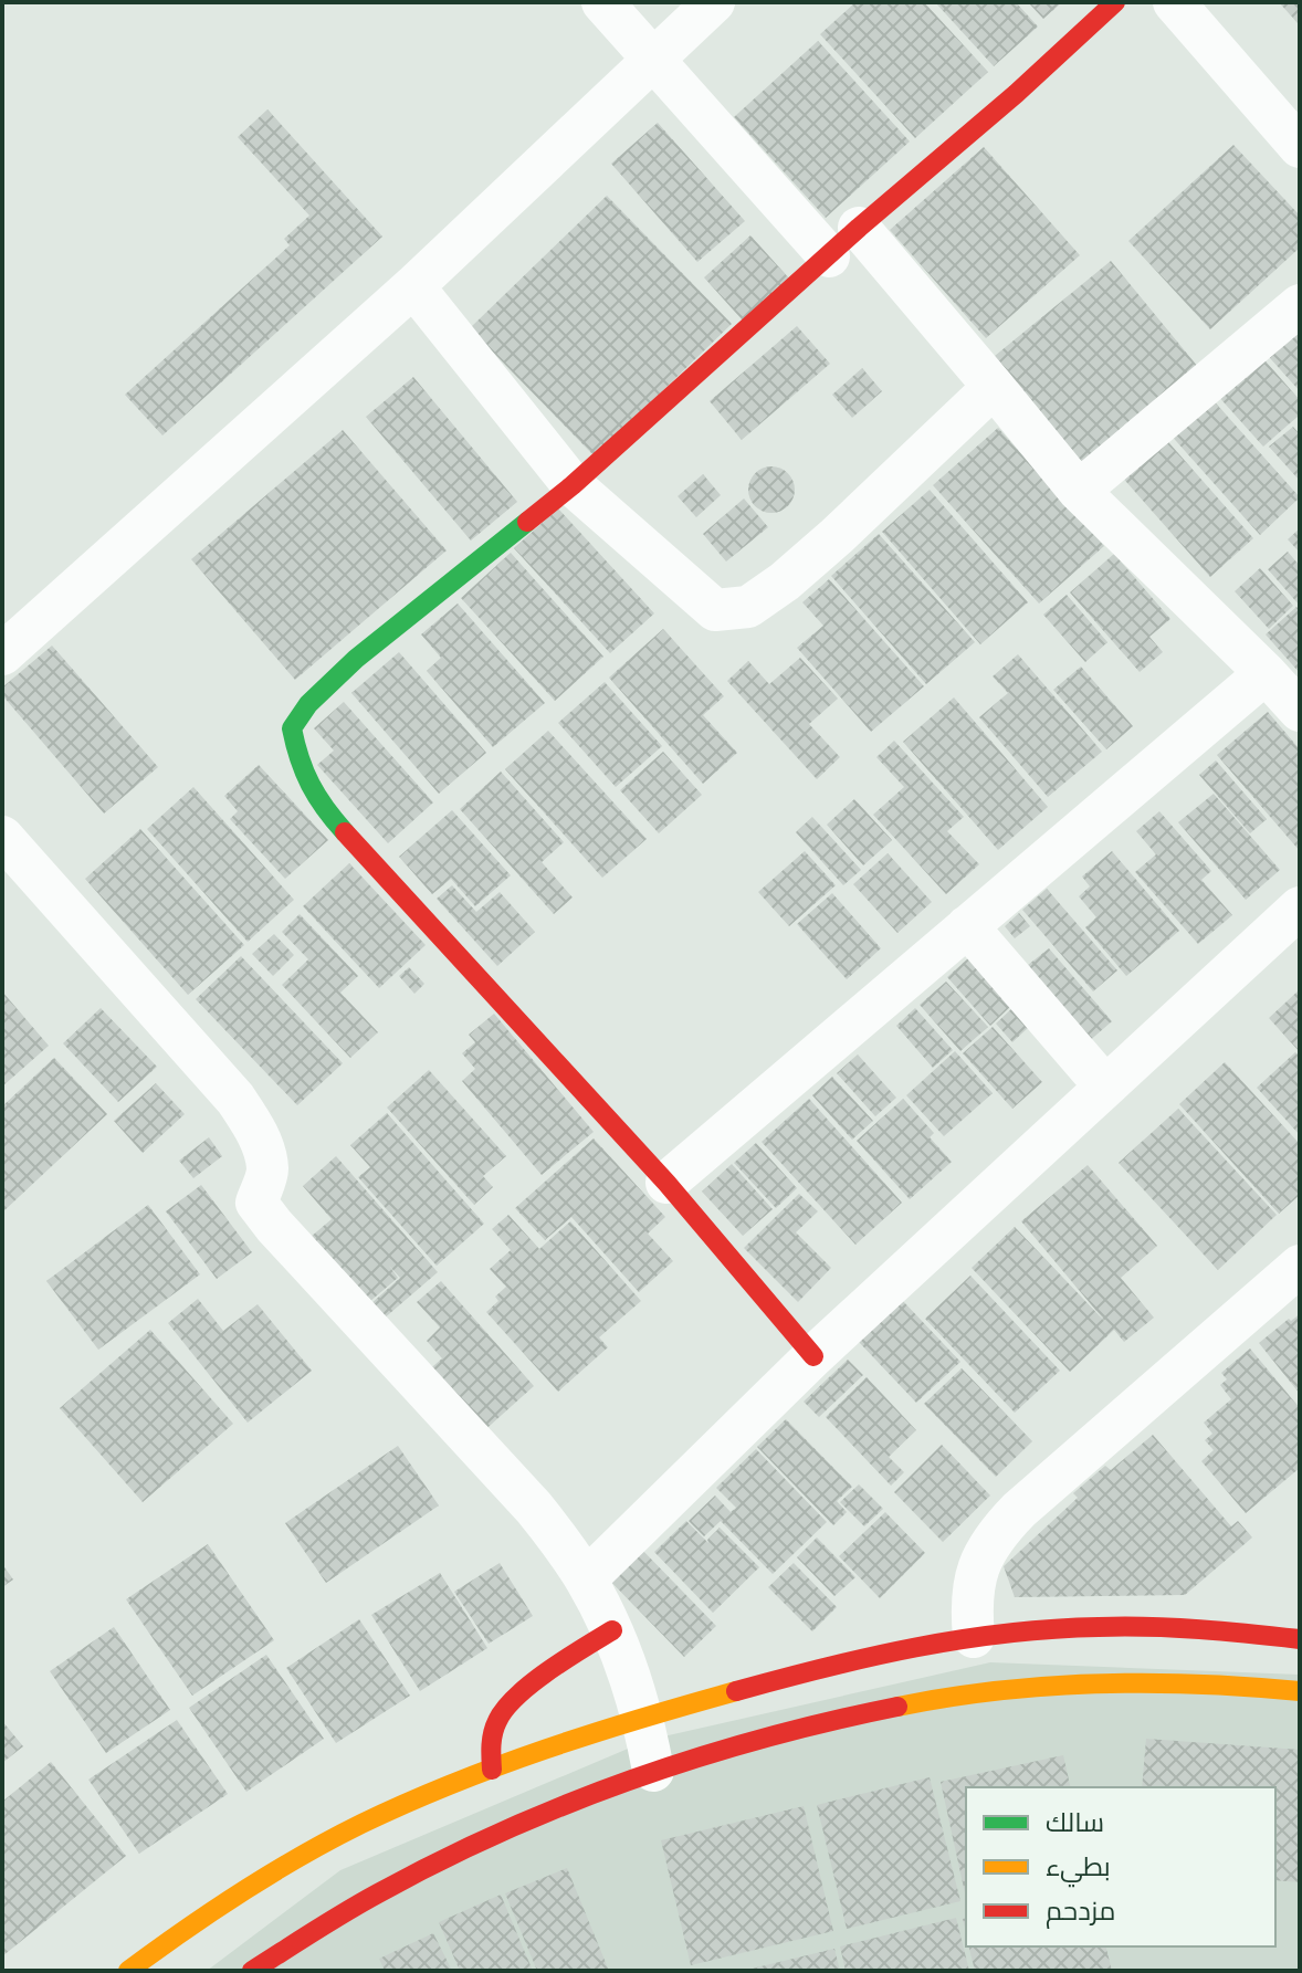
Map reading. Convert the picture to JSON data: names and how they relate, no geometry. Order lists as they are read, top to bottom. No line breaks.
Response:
{"legend":["سالك","بطيء","مزدحم"]}
